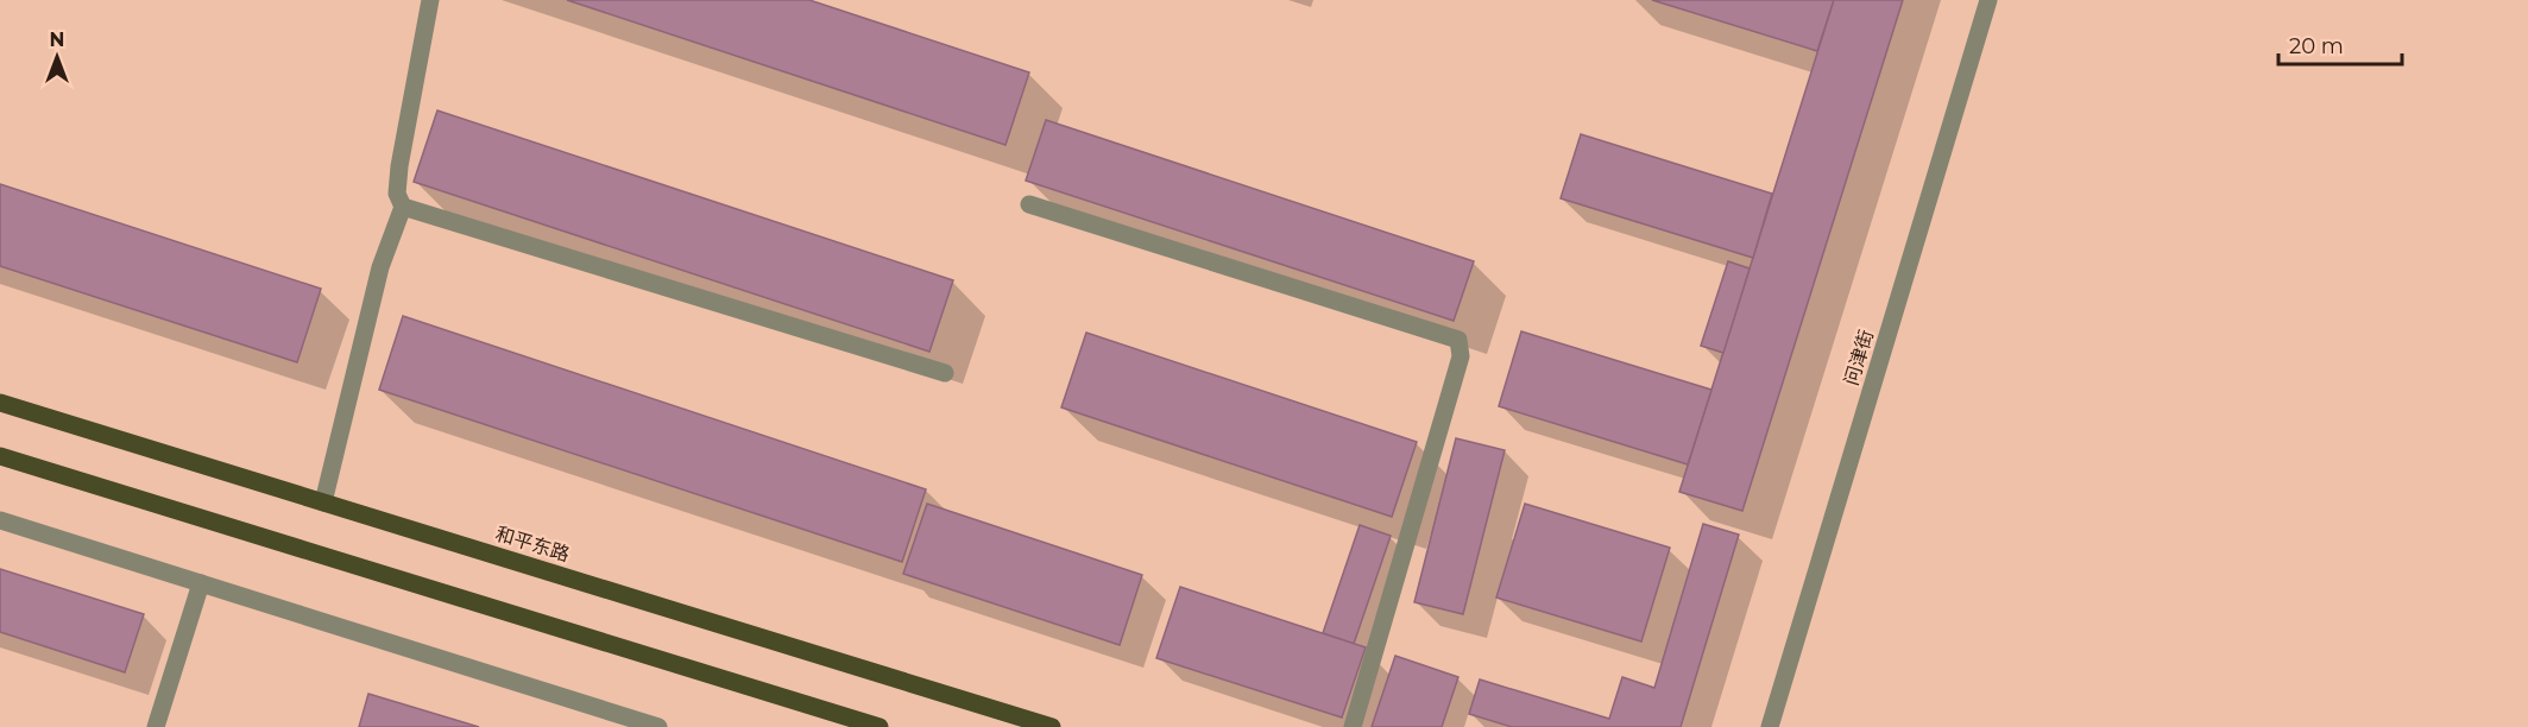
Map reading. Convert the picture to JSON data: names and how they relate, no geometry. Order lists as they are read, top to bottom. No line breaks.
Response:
{"streets":{"main road":["和平东路"],"street":["问津街"]},"scale_bar":"20 m","north":"top"}
